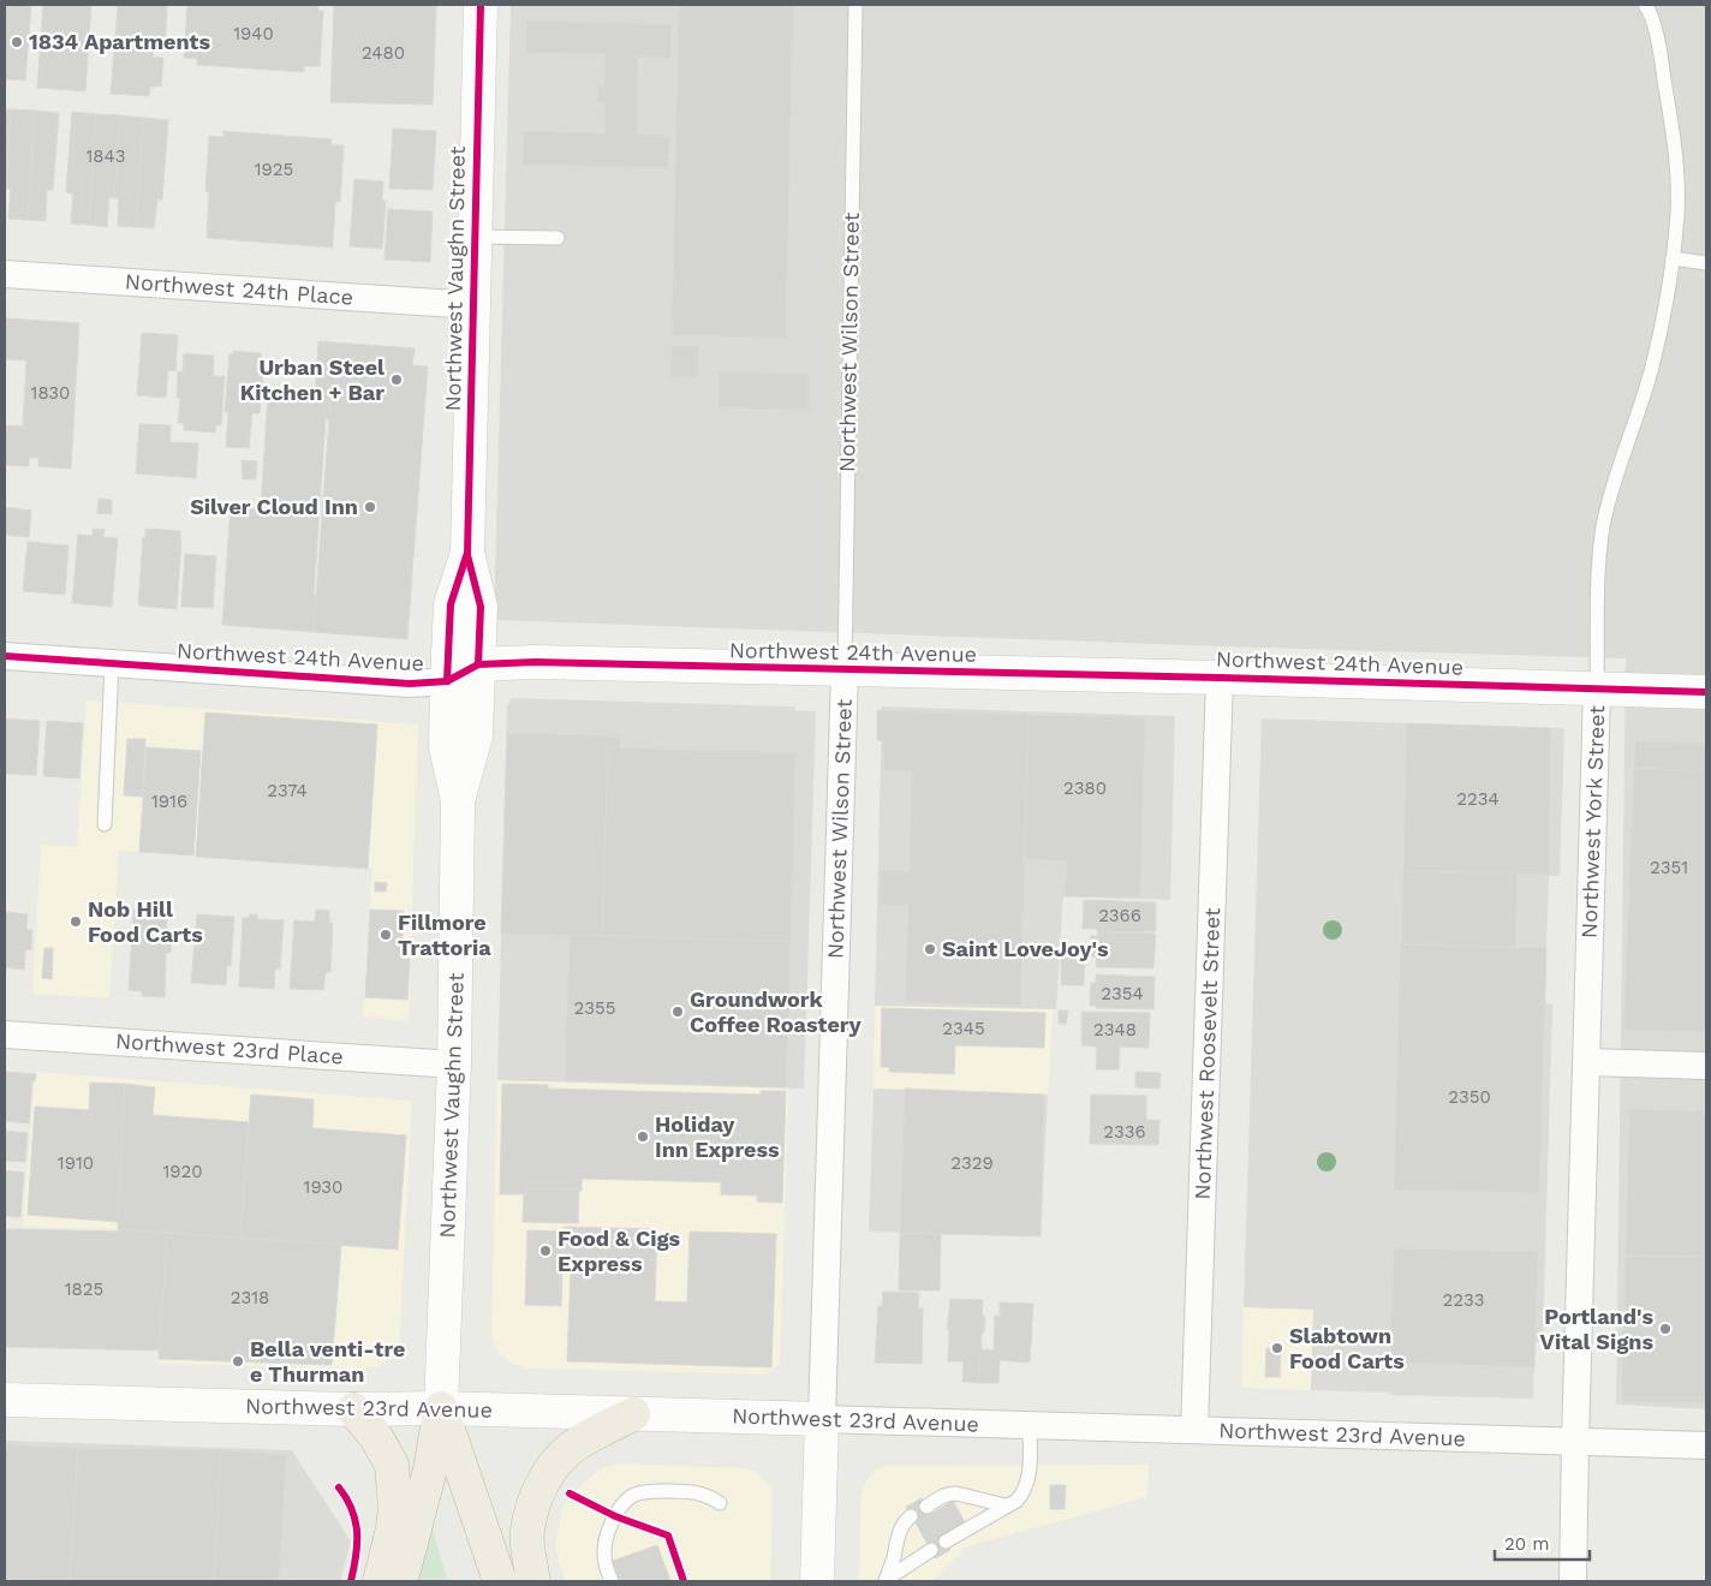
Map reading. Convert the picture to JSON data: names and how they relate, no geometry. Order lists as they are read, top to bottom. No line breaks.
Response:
{"streets":{"main road":["Northwest Vaughn Street","Northwest Wilson Street","Northwest 24th Avenue","Northwest 23rd Avenue"],"street":["Northwest 24th Place","Northwest York Street","Northwest 23rd Place","Northwest Roosevelt Street"]},"crossings":[["Northwest Vaughn Street","Northwest 24th Place"],["Northwest Vaughn Street","Northwest 24th Avenue"],["Northwest Vaughn Street","Northwest 23rd Place"],["Northwest Vaughn Street","Northwest 23rd Avenue"],["Northwest Wilson Street","Northwest 24th Avenue"],["Northwest Wilson Street","Northwest 23rd Avenue"],["Northwest 24th Avenue","Northwest York Street"],["Northwest 24th Avenue","Northwest Roosevelt Street"],["Northwest York Street","Northwest 23rd Avenue"],["Northwest Roosevelt Street","Northwest 23rd Avenue"]],"places":["1834 Apartments","Urban Steel Kitchen + Bar","Silver Cloud Inn","Nob Hill Food Carts","Fillmore Trattoria","Saint LoveJoy's","Groundwork Coffee Roastery","Holiday Inn Express","Food & Cigs Express","Portland's Vital Signs","Slabtown Food Carts","Bella venti-tre e Thurman"],"house_numbers":["1940","2480","1843","1925","1830","2380","2374","2234","1916","2351","2366","2354","2355","2345","2348","2350","2336","1910","2329","1920","1930","1825","2318","2233"],"scale_bar":"20 m"}
